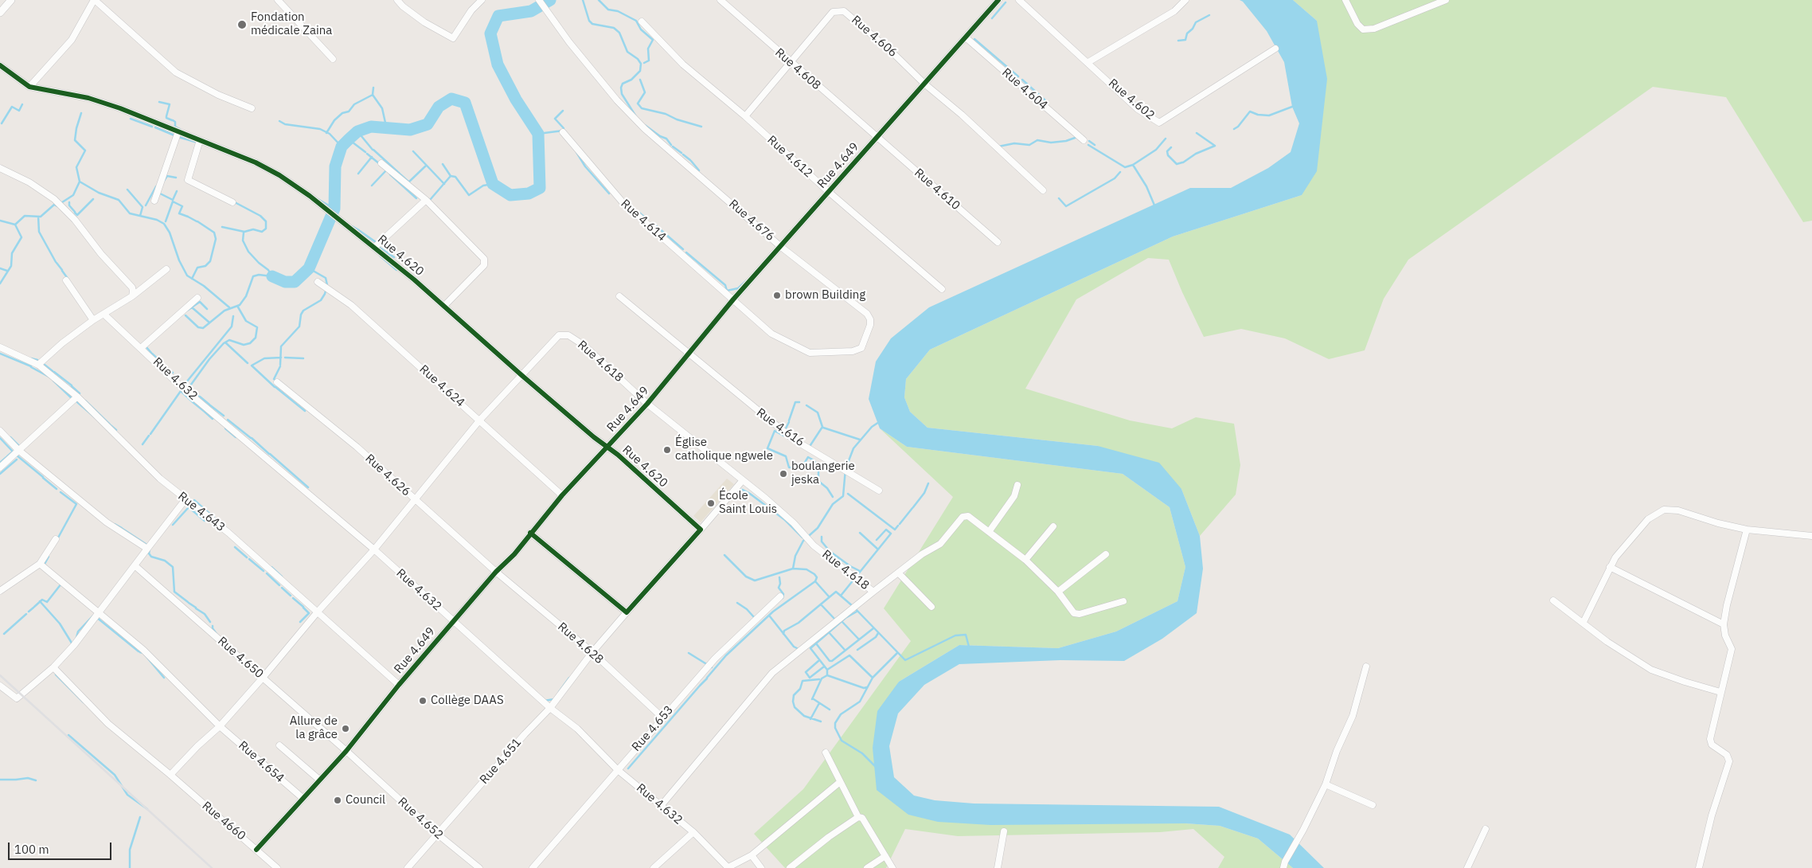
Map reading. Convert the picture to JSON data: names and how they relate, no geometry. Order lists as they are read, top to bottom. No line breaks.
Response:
{"streets":{"street":["Rue 4.606","Rue 4.608","Rue 4.604","Rue 4.602","Rue 4.612","Rue 4.649","Rue 4.610","Rue 4.614","Rue 4.676","Rue 4.620","Rue 4.618","Rue 4.632","Rue 4.624","Rue 4.616","Rue 4.626","Rue 4.643","Rue 4.628","Rue 4.650","Rue 4.653","Rue 4.651","Rue 4.654","Rue 4.652","Rue 4660"]},"crossings":[["Rue 4.606","Rue 4.608"],["Rue 4.606","Rue 4.612"],["Rue 4.606","Rue 4.649"],["Rue 4.608","Rue 4.649"],["Rue 4.608","Rue 4.610"],["Rue 4.604","Rue 4.649"],["Rue 4.612","Rue 4.649"],["Rue 4.649","Rue 4.610"],["Rue 4.649","Rue 4.614"],["Rue 4.649","Rue 4.676"],["Rue 4.649","Rue 4.620"],["Rue 4.649","Rue 4.618"],["Rue 4.649","Rue 4.632"],["Rue 4.649","Rue 4.624"],["Rue 4.649","Rue 4.616"],["Rue 4.649","Rue 4.626"],["Rue 4.649","Rue 4.643"],["Rue 4.649","Rue 4.628"],["Rue 4.649","Rue 4.650"],["Rue 4.649","Rue 4.654"],["Rue 4.649","Rue 4.652"],["Rue 4.649","Rue 4660"],["Rue 4.614","Rue 4.676"],["Rue 4.620","Rue 4.618"],["Rue 4.618","Rue 4.632"],["Rue 4.618","Rue 4.624"],["Rue 4.618","Rue 4.626"],["Rue 4.618","Rue 4.643"],["Rue 4.618","Rue 4.650"],["Rue 4.618","Rue 4.654"],["Rue 4.618","Rue 4660"],["Rue 4.632","Rue 4.653"],["Rue 4.632","Rue 4.651"],["Rue 4.626","Rue 4.628"],["Rue 4.628","Rue 4.653"],["Rue 4.628","Rue 4.651"],["Rue 4.650","Rue 4.652"],["Rue 4.651","Rue 4.652"]],"places":["Fondation médicale Zaina","brown Building","Église catholique ngwele","boulangerie jeska","École Saint Louis","Collège DAAS","Allure de la grâce","Council"],"scale_bar":"100 m"}
